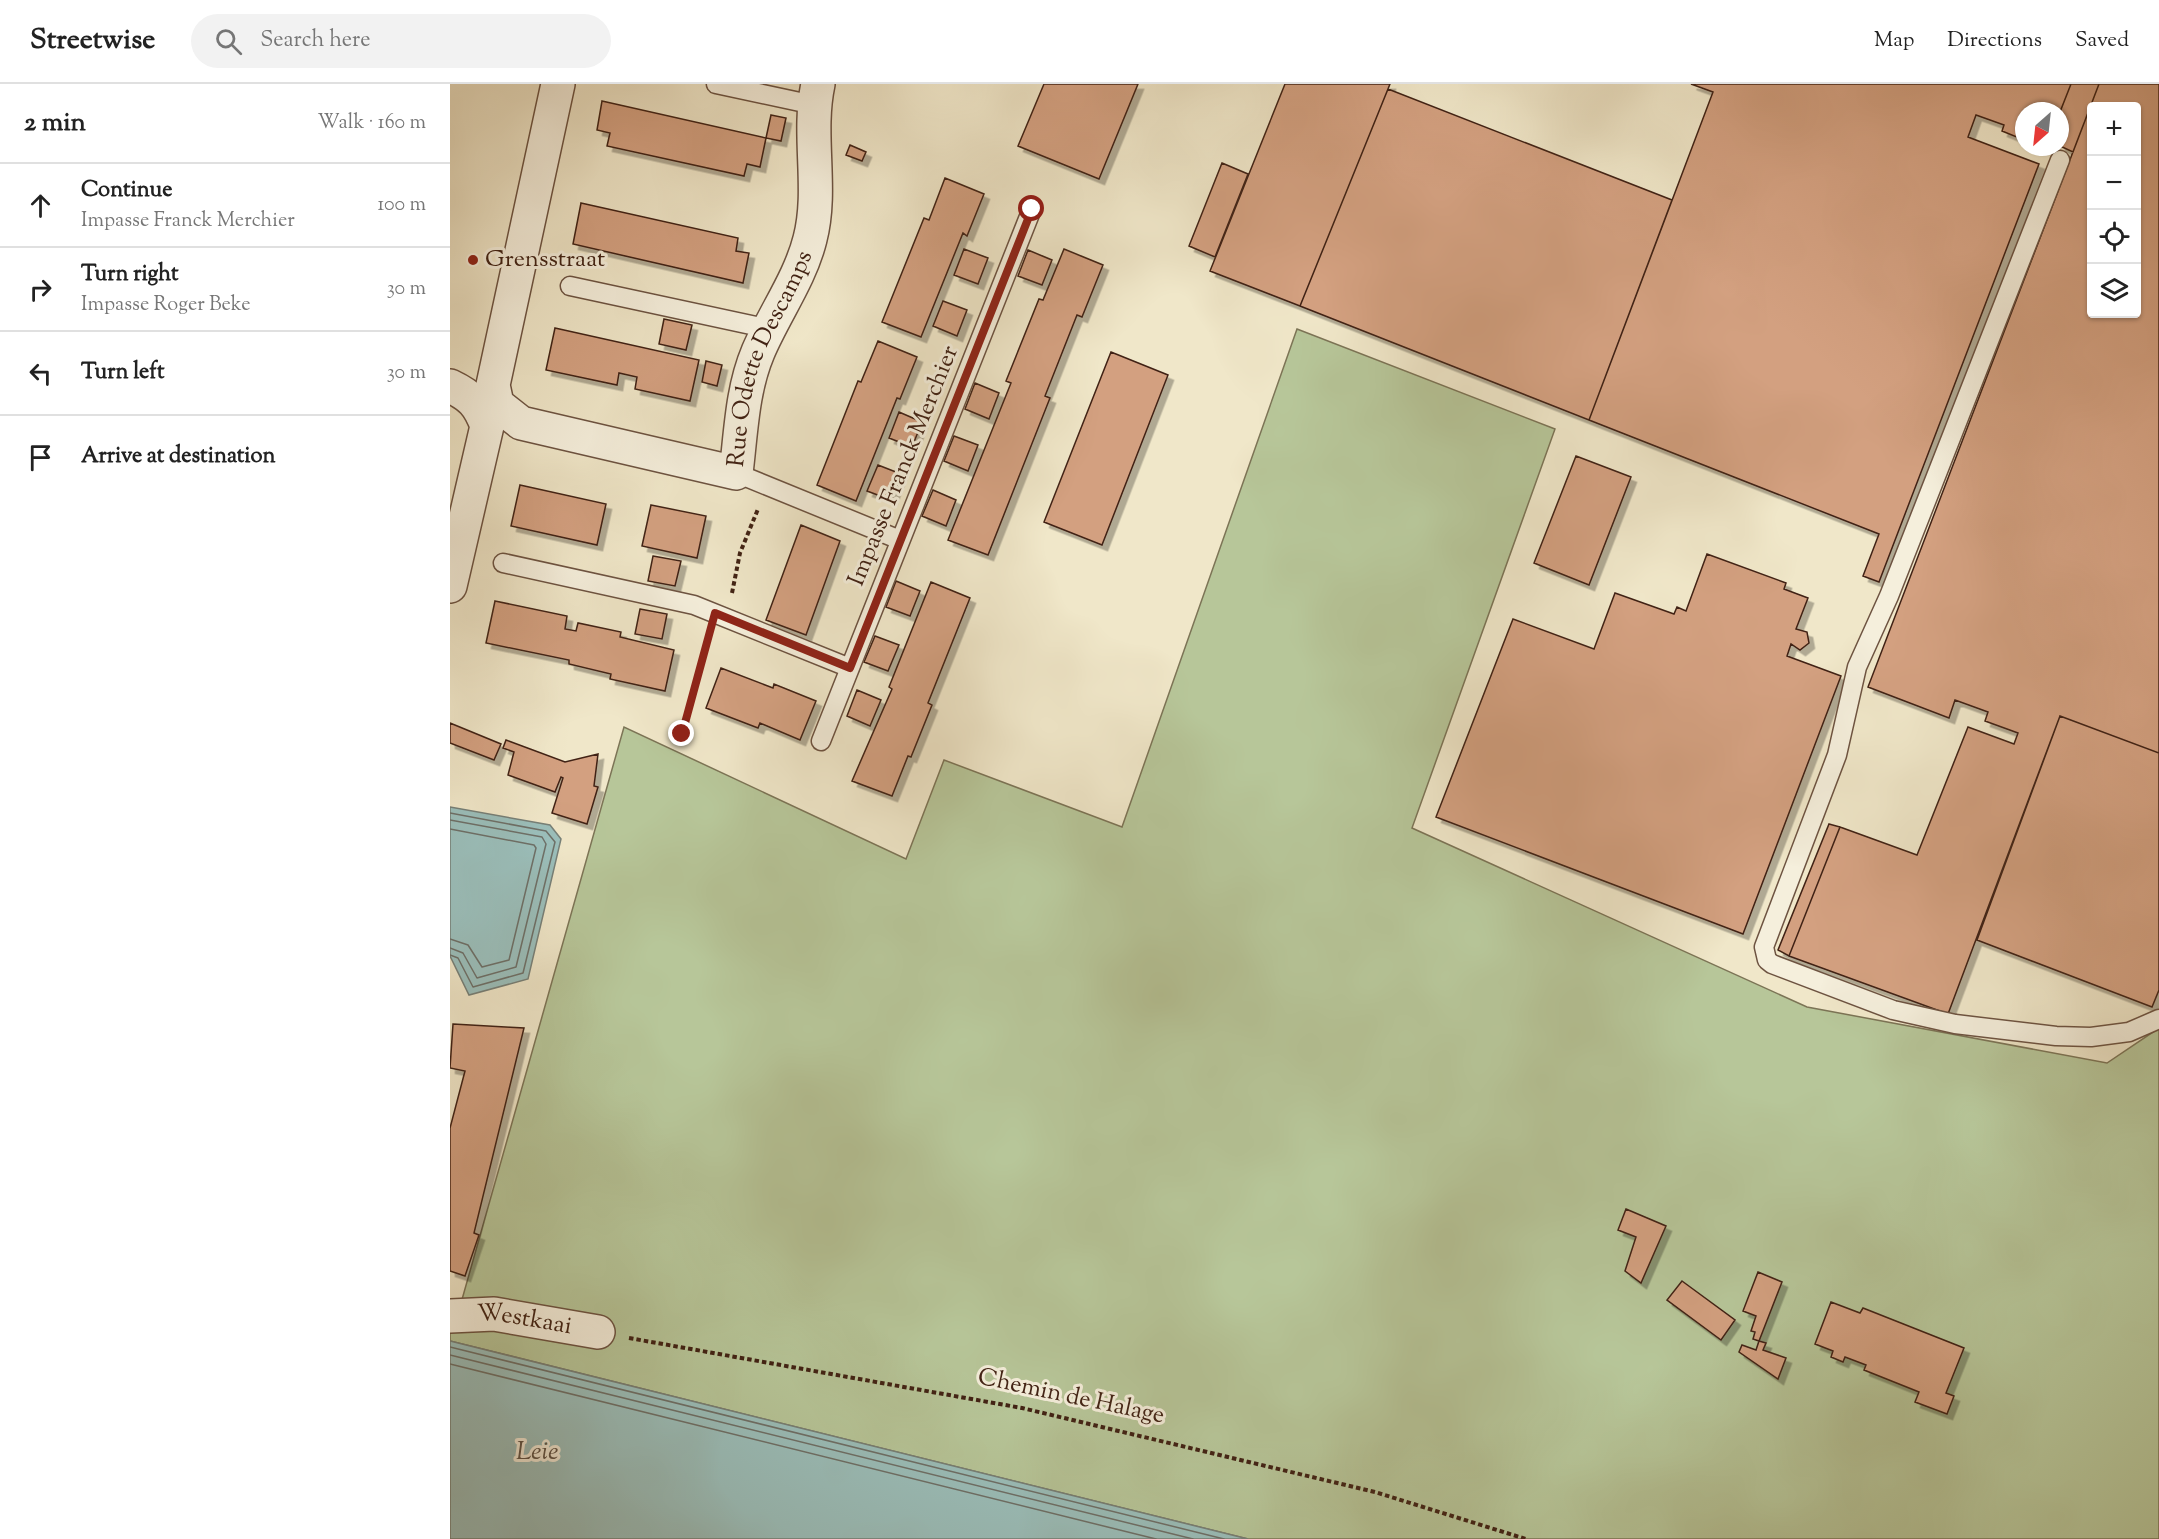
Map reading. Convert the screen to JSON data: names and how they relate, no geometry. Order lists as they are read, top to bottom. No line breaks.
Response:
{"streets":{"street":["Rue Odette Descamps","Westkaai"],"lane":["Impasse Franck Merchier"],"path":["Chemin de Halage"]},"crossings":[["Westkaai","Chemin de Halage"]],"water":["Leie"],"places":["Grensstraat"],"north":"bottom left","page":{"header":"Streetwise","search":"Search here","nav":["Map","Directions","Saved"],"heading":["2 min","Walk · 160 m"],"map_buttons":["+","−"],"list":[["Continue","Impasse Franck Merchier","100 m"],["Turn right","Impasse Roger Beke","30 m"],["Turn left","30 m"],"Arrive at destination"]}}
